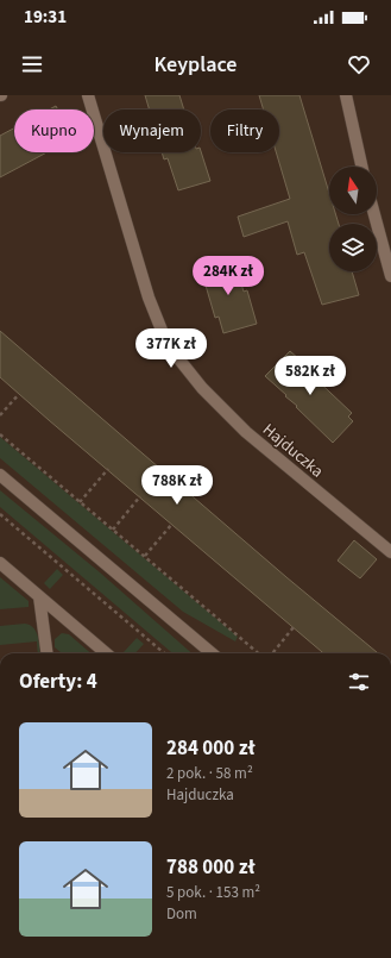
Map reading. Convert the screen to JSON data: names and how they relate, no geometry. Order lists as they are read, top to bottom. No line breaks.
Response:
{"streets":{"street":["Hajduczka"]},"north":"top","page":{"status":"19:31","header":"Keyplace","chip":["Kupno","Wynajem","Filtry"],"price":["284K zł","377K zł","582K zł","788K zł"],"heading":"Oferty: 4","list":[{"name":"284 000 zł","note":"2 pok. · 58 m² · Hajduczka"},{"name":"788 000 zł","note":"5 pok. · 153 m² · Dom"}]}}
